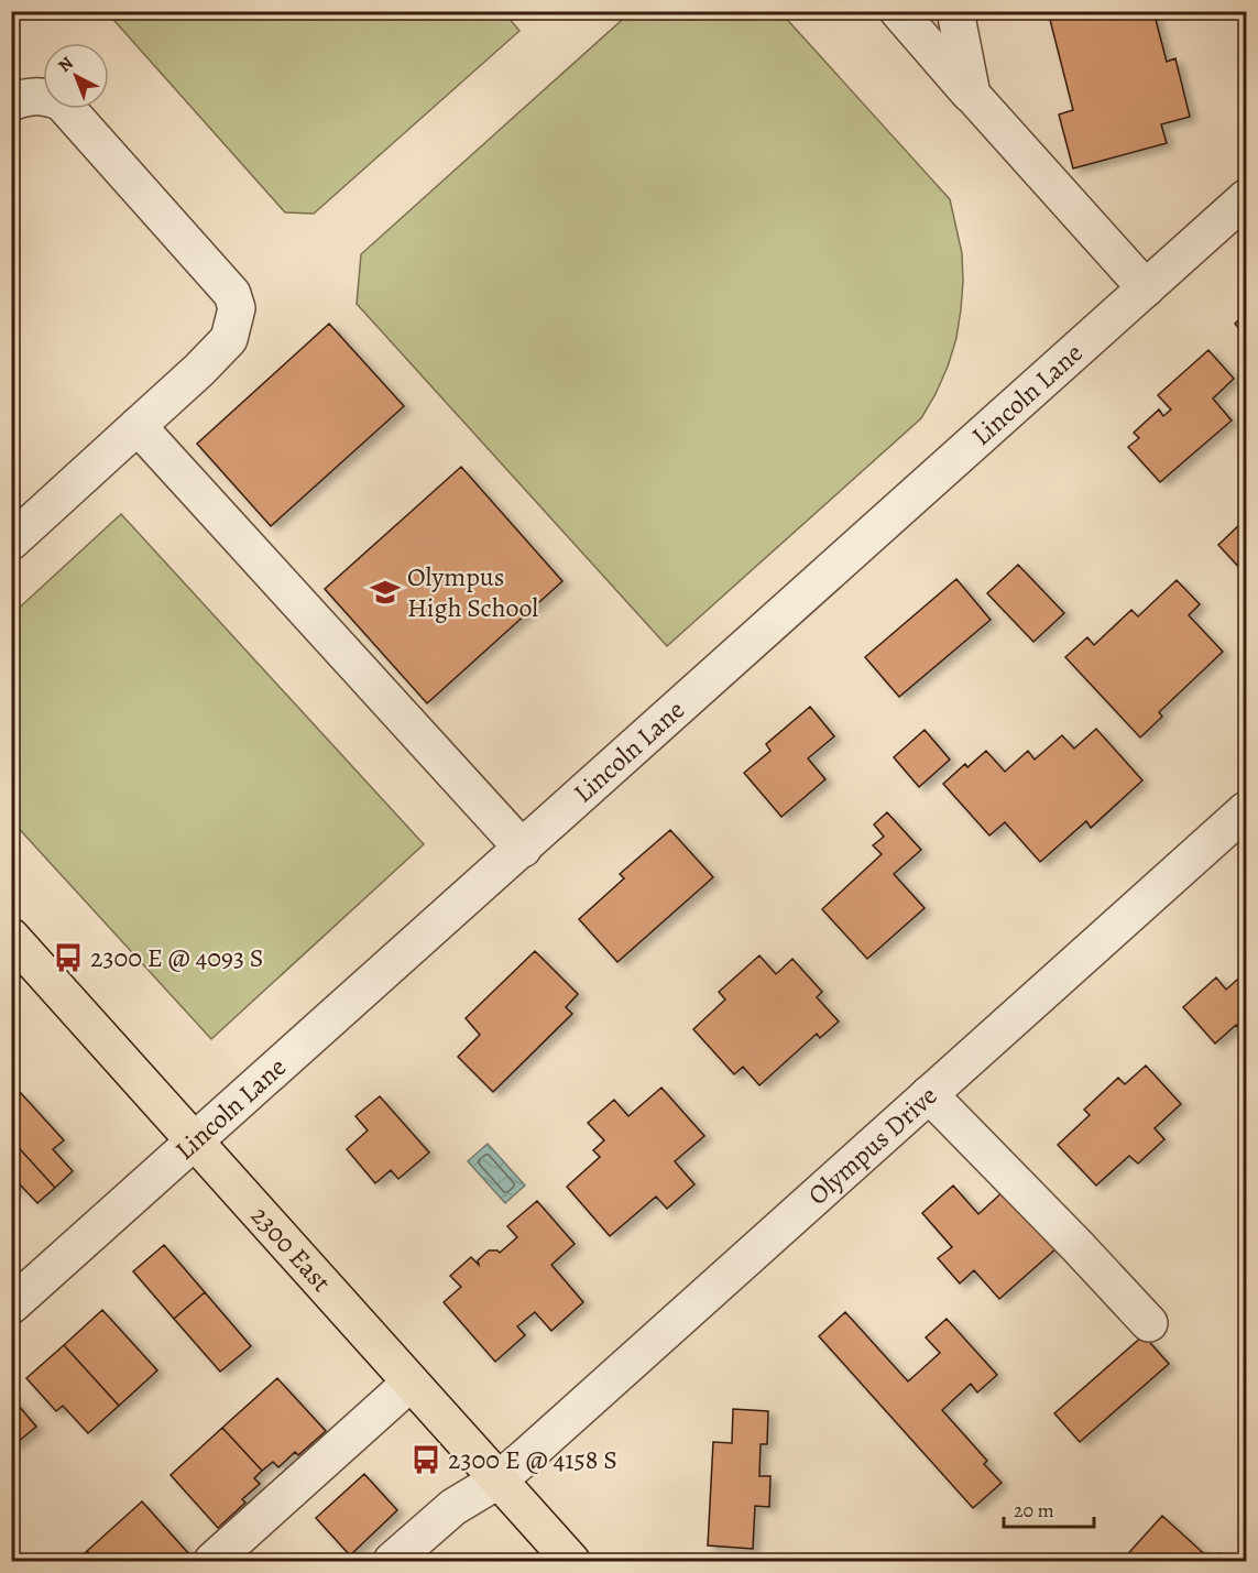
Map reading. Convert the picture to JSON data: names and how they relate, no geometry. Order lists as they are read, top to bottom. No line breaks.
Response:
{"streets":{"main road":["2300 East"],"street":["Lincoln Lane","Olympus Drive"]},"crossings":[["Lincoln Lane","2300 East"],["Olympus Drive","2300 East"]],"places":{"school or university":["Olympus High School"],"bus stop":["2300 E @ 4093 S","2300 E @ 4158 S"]},"scale_bar":"20 m","north":"top left"}
